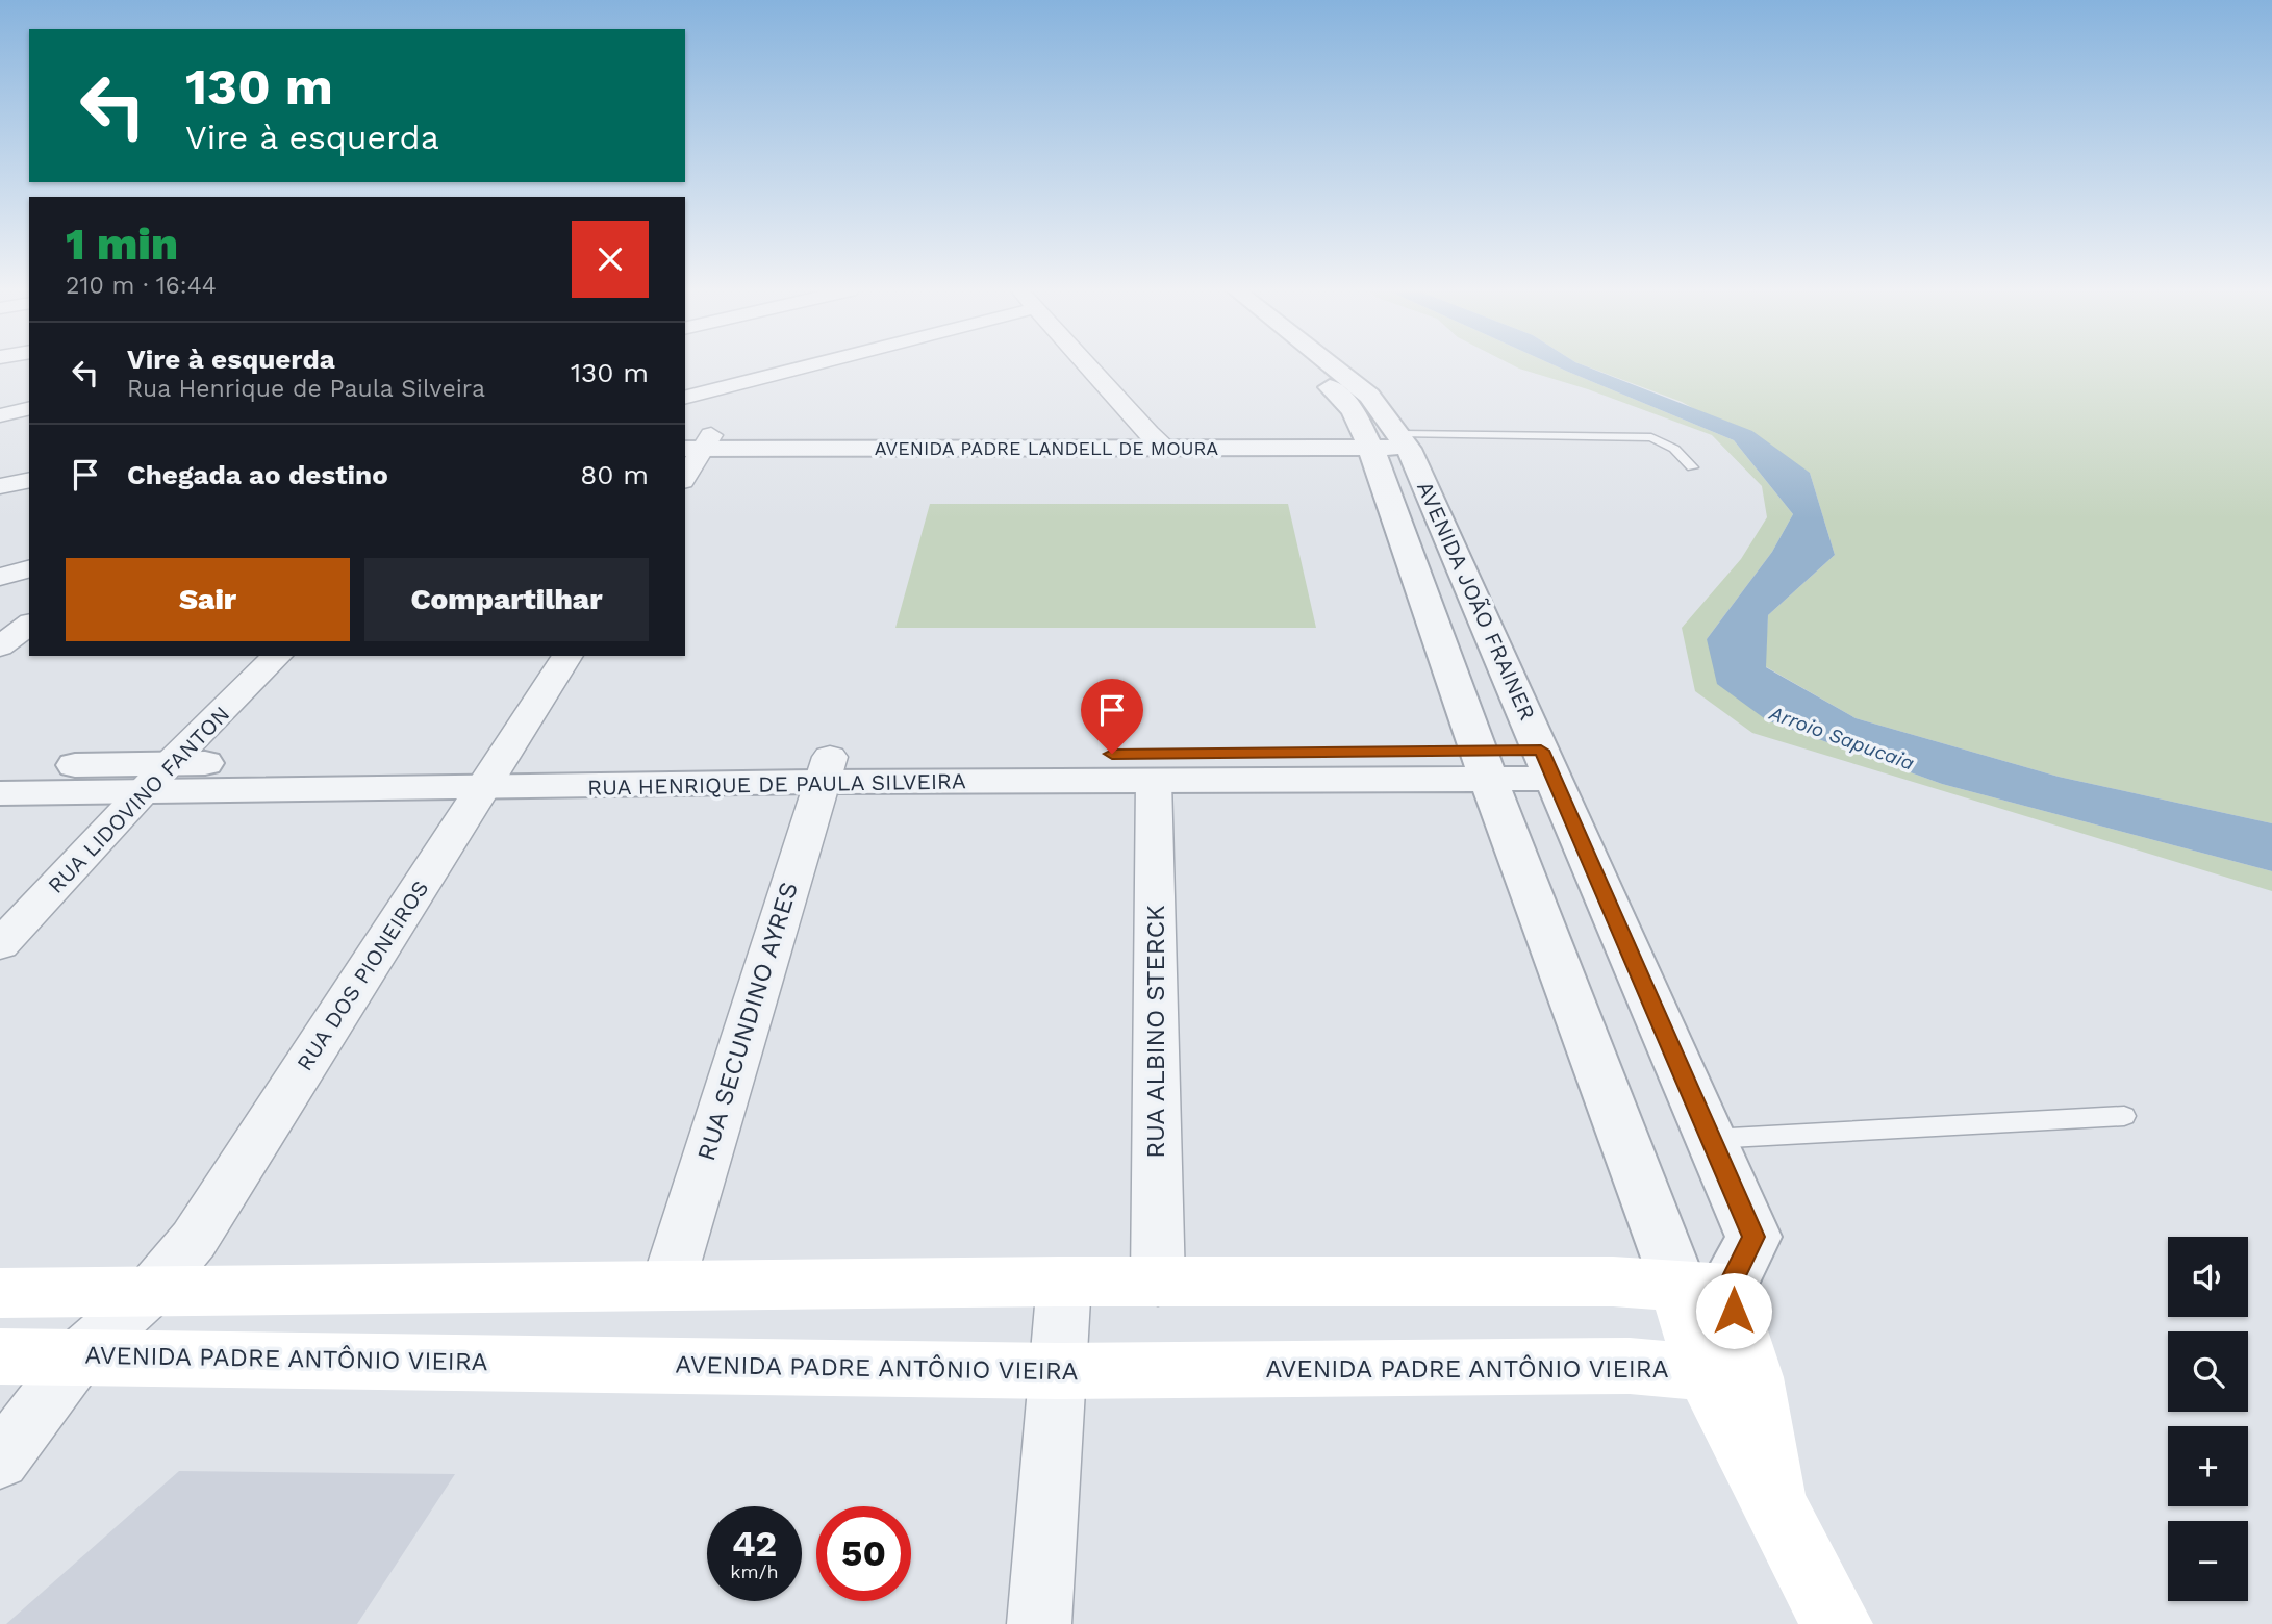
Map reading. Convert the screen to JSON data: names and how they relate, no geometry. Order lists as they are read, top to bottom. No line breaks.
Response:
{"streets":{"main road":["AVENIDA PADRE ANTÔNIO VIEIRA"],"street":["AVENIDA PADRE LANDELL DE MOURA","AVENIDA JOÃO FRAINER","RUA HENRIQUE DE PAULA SILVEIRA","RUA LIDOVINO FANTON","RUA DOS PIONEIROS","RUA SECUNDINO AYRES","RUA ALBINO STERCK"]},"crossings":[["AVENIDA PADRE LANDELL DE MOURA","AVENIDA JOÃO FRAINER"],["AVENIDA JOÃO FRAINER","RUA HENRIQUE DE PAULA SILVEIRA"],["RUA HENRIQUE DE PAULA SILVEIRA","RUA LIDOVINO FANTON"],["RUA HENRIQUE DE PAULA SILVEIRA","RUA DOS PIONEIROS"],["RUA HENRIQUE DE PAULA SILVEIRA","RUA SECUNDINO AYRES"],["RUA HENRIQUE DE PAULA SILVEIRA","RUA ALBINO STERCK"],["RUA DOS PIONEIROS","AVENIDA PADRE ANTÔNIO VIEIRA"]],"water":["Arroio Sapucaia"],"page":{"turn":["130 m","Vire à esquerda"],"heading":["1 min","210 m · 16:44"],"list":[{"name":"Vire à esquerda","note":"Rua Henrique de Paula Silveira","value":"130 m"},{"name":"Chegada ao destino","value":"80 m"}],"buttons":["Sair","Compartilhar"],"map_buttons":["+","−"],"speed":"42 km/h","limit":"50"}}
